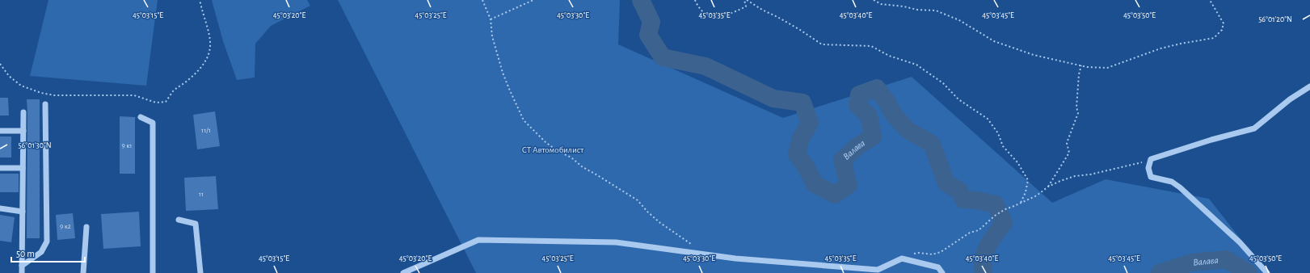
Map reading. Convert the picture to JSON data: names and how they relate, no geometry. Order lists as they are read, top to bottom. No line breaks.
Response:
{"water":["Валава"],"parks":["СТ Автомобилист"],"house_numbers":["11/1","9 к1","11","9 к2"],"scale_bar":"50 m","coordinates":["45°03'15\"E","45°03'20\"E","45°03'30\"E","45°03'35\"E","45°03'45\"E","45°03'25\"E","45°03'40\"E","45°03'50\"E","56°01'20\"N","56°01'30\"N"]}
